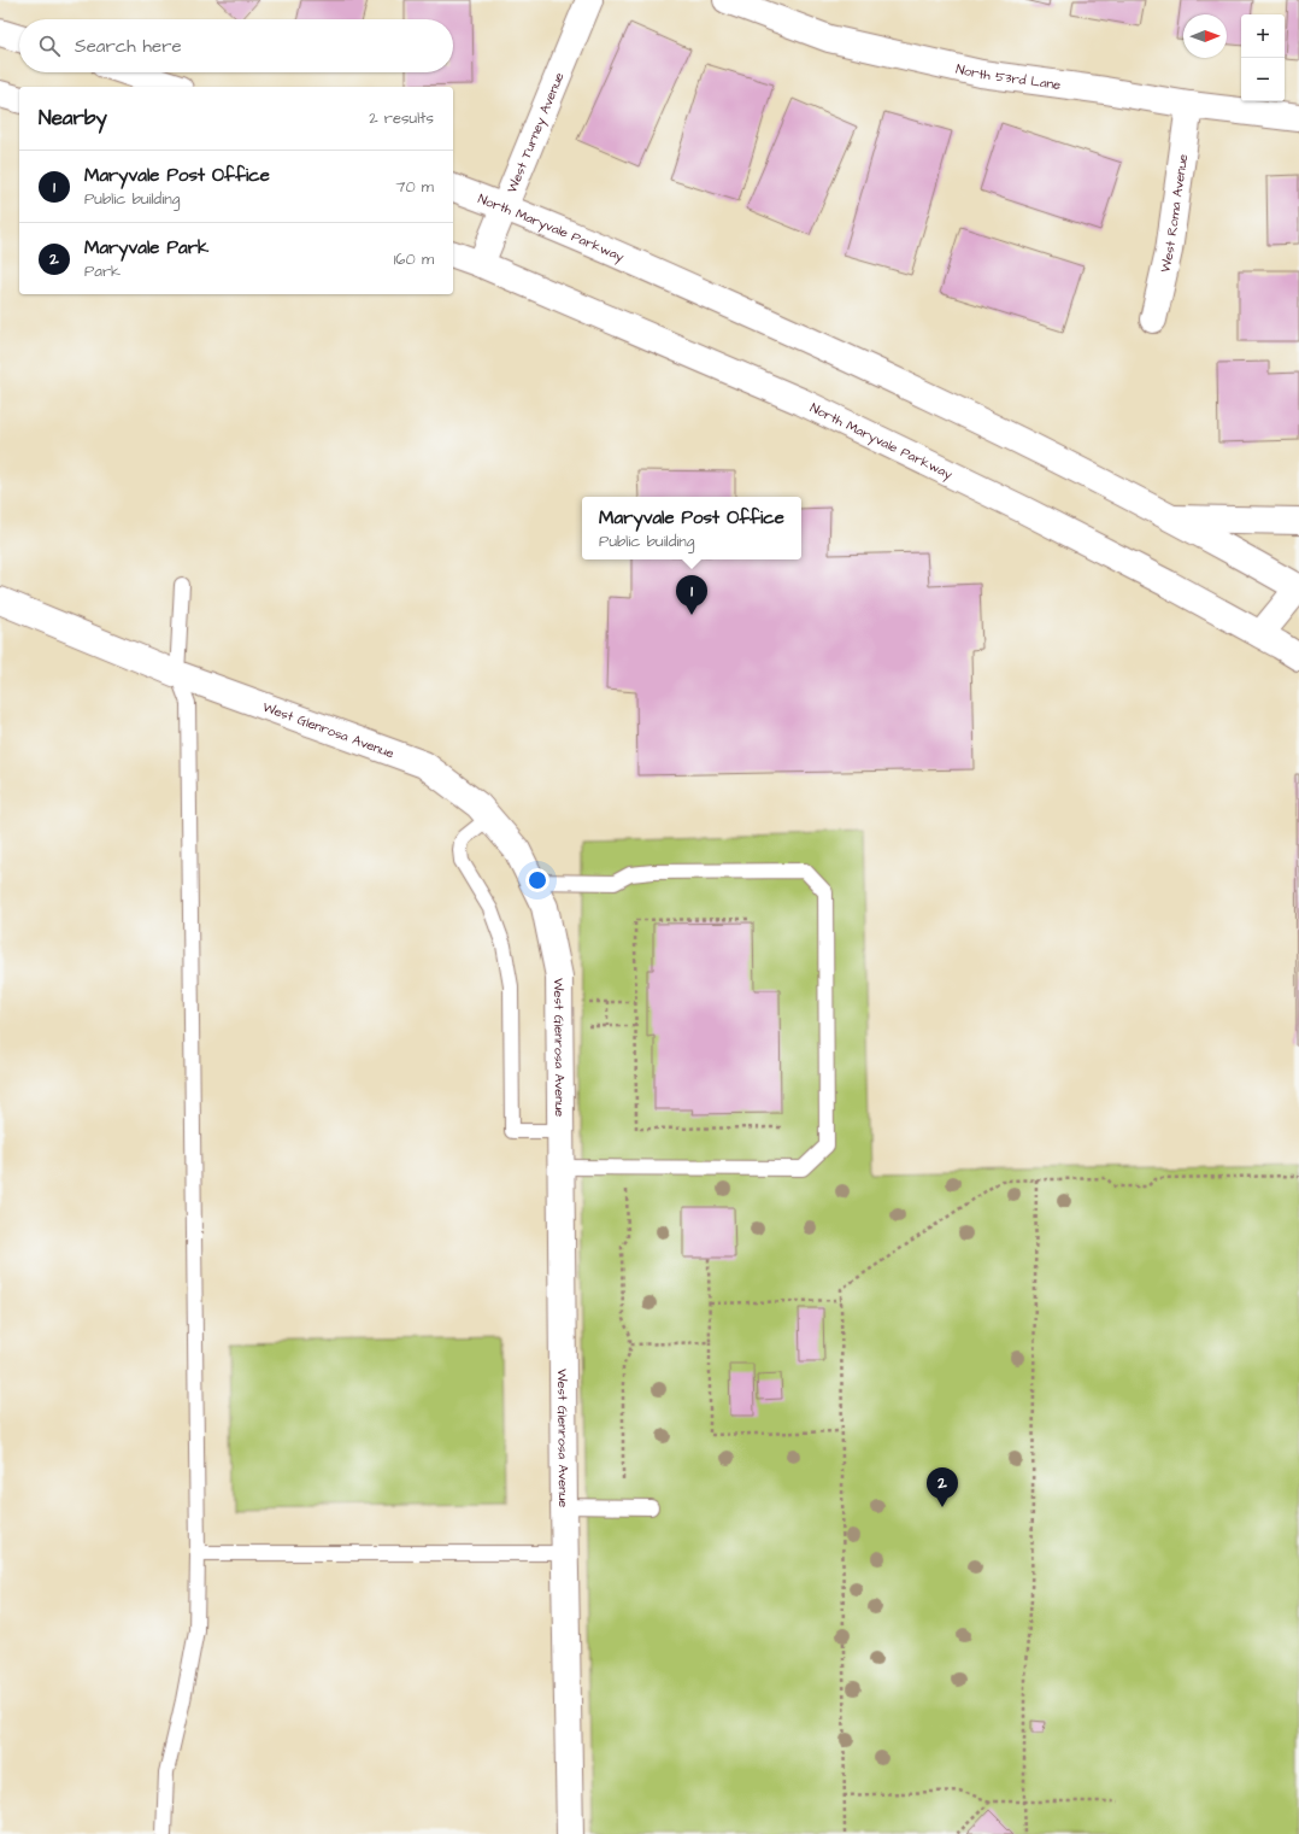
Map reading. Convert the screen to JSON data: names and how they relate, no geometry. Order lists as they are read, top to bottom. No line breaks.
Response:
{"streets":{"street":["North 53rd Lane","West Turney Avenue","West Roma Avenue","North Maryvale Parkway","West Glenrosa Avenue"]},"crossings":[["North 53rd Lane","West Roma Avenue"],["West Turney Avenue","North Maryvale Parkway"]],"north":"right","page":{"map_buttons":["+","−"],"search":"Search here","heading":["Nearby","2 results"],"list":[{"mark":"1","name":"Maryvale Post Office","note":"Public building","value":"70 m"},{"mark":"2","name":"Maryvale Park","note":"Park","value":"160 m"}],"popup":["Maryvale Post Office","Public building"],"pins":["1","2"]}}
